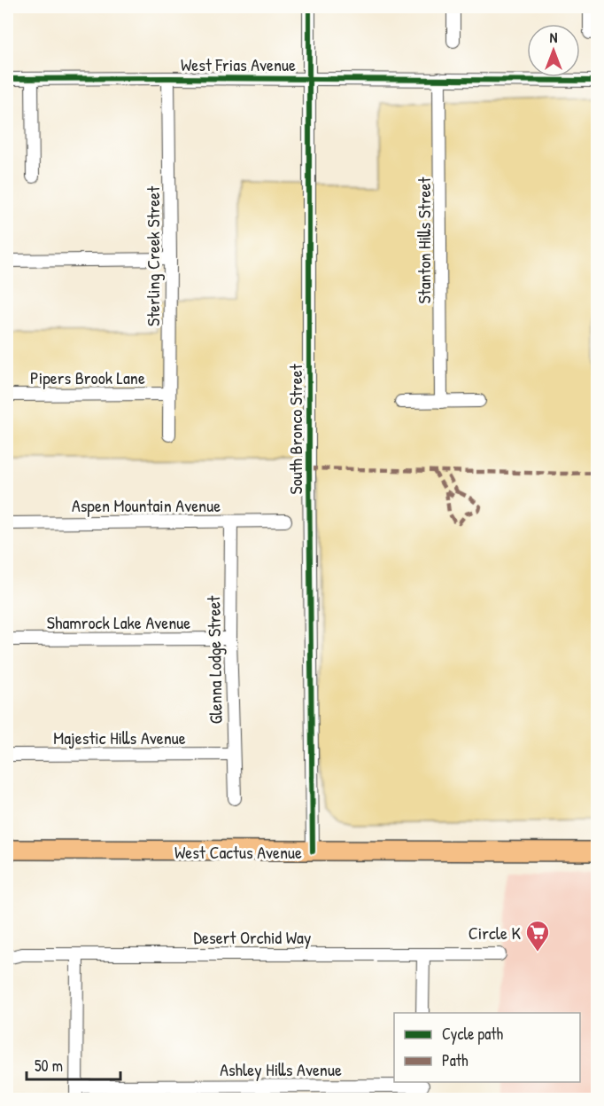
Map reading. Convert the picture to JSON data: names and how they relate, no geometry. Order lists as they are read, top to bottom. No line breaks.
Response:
{"streets":{"main road":["West Cactus Avenue"],"street":["West Frias Avenue","Stanton Hills Street","Sterling Creek Street","Pipers Brook Lane","South Bronco Street","Aspen Mountain Avenue","Shamrock Lake Avenue","Glenna Lodge Street","Majestic Hills Avenue","Desert Orchid Way","Ashley Hills Avenue"]},"crossings":[["West Frias Avenue","Stanton Hills Street"],["West Frias Avenue","Sterling Creek Street"],["West Frias Avenue","South Bronco Street"],["Sterling Creek Street","Pipers Brook Lane"],["South Bronco Street","West Cactus Avenue"],["Aspen Mountain Avenue","Glenna Lodge Street"],["Shamrock Lake Avenue","Glenna Lodge Street"],["Glenna Lodge Street","Majestic Hills Avenue"]],"places":{"supermarket":["Circle K"]},"legend":["Cycle path","Path"],"scale_bar":"50 m","north":"top"}
